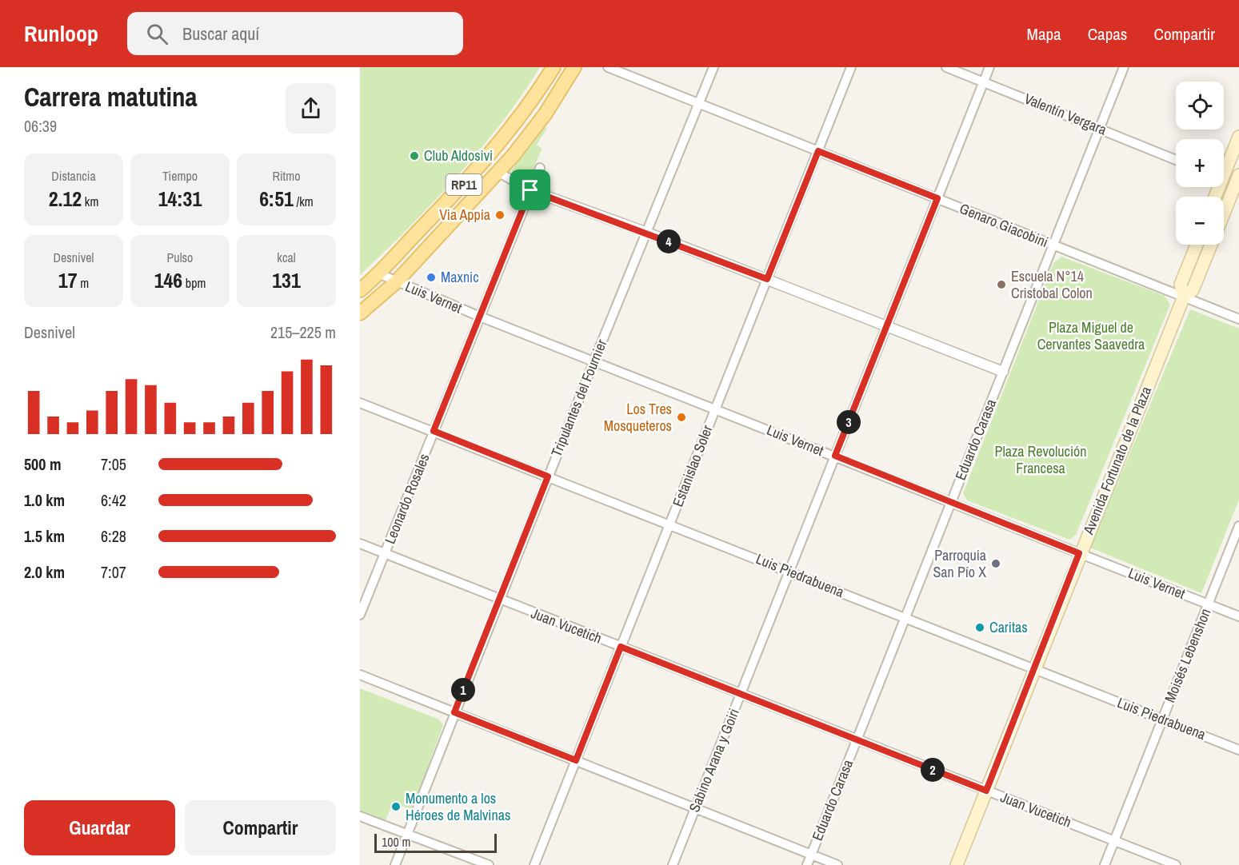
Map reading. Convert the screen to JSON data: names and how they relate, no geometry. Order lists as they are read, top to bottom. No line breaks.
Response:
{"streets":{"main road":["RP11","Avenida Fortunato de la Plaza"],"street":["Valentín Vergara","Genaro Giacobini","Luis Vernet","Tripulantes del Fournier","Eduardo Carasa","Estanislao Soler","Leonardo Rosales","Luis Piedrabuena","Juan Vucetich","Moisés Lebenshon","Sabino Arana y Goiri"]},"crossings":[["Valentín Vergara","Eduardo Carasa"],["Valentín Vergara","Sabino Arana y Goiri"],["RP11","Luis Vernet"],["Genaro Giacobini","Tripulantes del Fournier"],["Genaro Giacobini","Eduardo Carasa"],["Genaro Giacobini","Avenida Fortunato de la Plaza"],["Genaro Giacobini","Estanislao Soler"],["Genaro Giacobini","Sabino Arana y Goiri"],["Luis Vernet","Tripulantes del Fournier"],["Luis Vernet","Eduardo Carasa"],["Luis Vernet","Avenida Fortunato de la Plaza"],["Luis Vernet","Estanislao Soler"],["Luis Vernet","Leonardo Rosales"],["Luis Vernet","Moisés Lebenshon"],["Luis Vernet","Sabino Arana y Goiri"],["Tripulantes del Fournier","Luis Piedrabuena"],["Tripulantes del Fournier","Juan Vucetich"],["Eduardo Carasa","Luis Piedrabuena"],["Eduardo Carasa","Juan Vucetich"],["Avenida Fortunato de la Plaza","Luis Piedrabuena"],["Avenida Fortunato de la Plaza","Juan Vucetich"],["Estanislao Soler","Luis Piedrabuena"],["Estanislao Soler","Juan Vucetich"],["Leonardo Rosales","Luis Piedrabuena"],["Leonardo Rosales","Juan Vucetich"],["Luis Piedrabuena","Moisés Lebenshon"],["Luis Piedrabuena","Sabino Arana y Goiri"],["Juan Vucetich","Moisés Lebenshon"],["Juan Vucetich","Sabino Arana y Goiri"]],"parks":["Plaza Miguel de Cervantes Saavedra","Plaza Revolución Francesa"],"places":["Club Aldosivi","Via Appia","Maxnic","Escuela N°14 Cristobal Colon","Los Tres Mosqueteros","Parroquia San Pío X","Caritas","Monumento a los Héroes de Malvinas"],"scale_bar":"100 m","page":{"header":"Runloop","search":"Buscar aquí","nav":["Mapa","Capas","Compartir"],"heading":["Carrera matutina","06:39"],"map_buttons":["+","−"],"stats":[["Distancia","2.12 km"],["Tiempo","14:31"],["Ritmo","6:51 /km"],["Desnivel","17 m"],["Pulso","146 bpm"],["kcal","131"]],"pins":["4","3","1","2"],"chart":["Desnivel","215–225 m"],"list":[{"name":"500 m","note":"7:05"},{"name":"1.0 km","note":"6:42"},{"name":"1.5 km","note":"6:28"},{"name":"2.0 km","note":"7:07"}],"buttons":["Guardar","Compartir"],"scale":"100 m"}}
